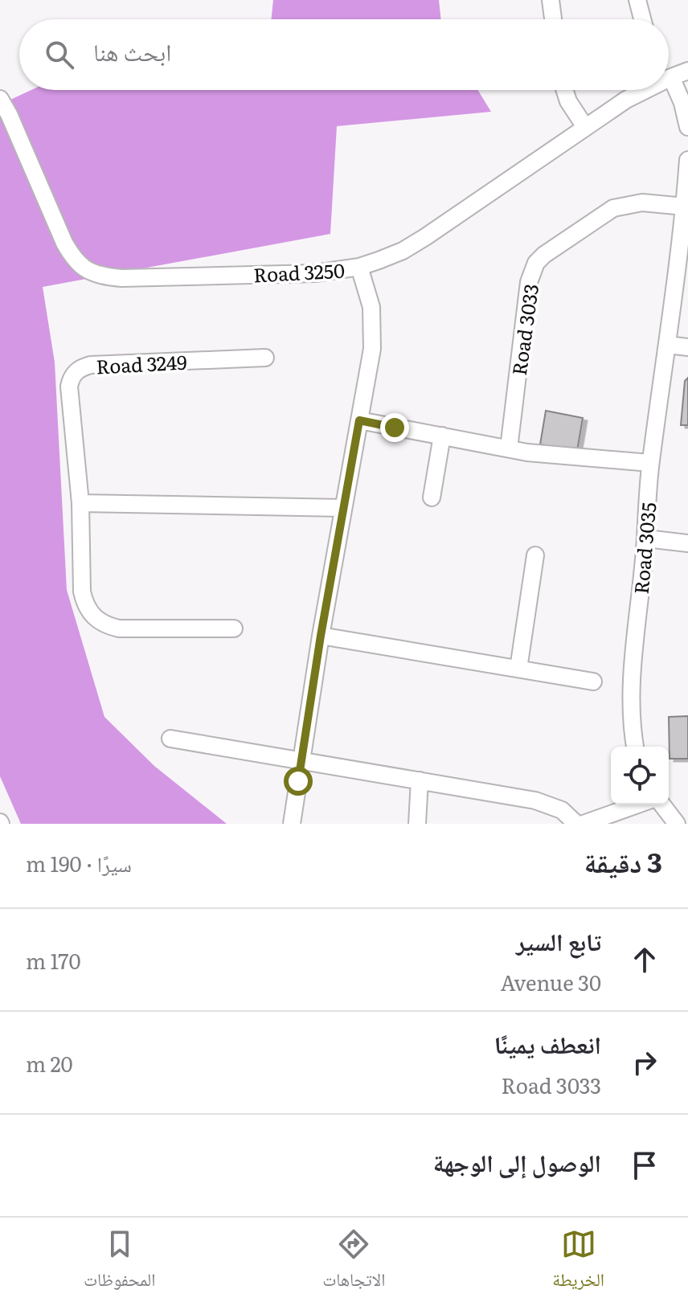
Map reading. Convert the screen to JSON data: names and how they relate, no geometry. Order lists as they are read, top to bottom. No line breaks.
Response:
{"streets":{"street":["Road 3250","Road 3033","Road 3249","Road 3035"]},"crossings":[["Road 3033","Road 3035"]],"page":{"search":"ابحث هنا","heading":["3 دقيقة","سيرًا · 190 m"],"list":[["تابع السير","Avenue 30","170 m"],["انعطف يمينًا","Road 3033","20 m"],"الوصول إلى الوجهة"],"nav":["الخريطة","الاتجاهات","المحفوظات"]}}
